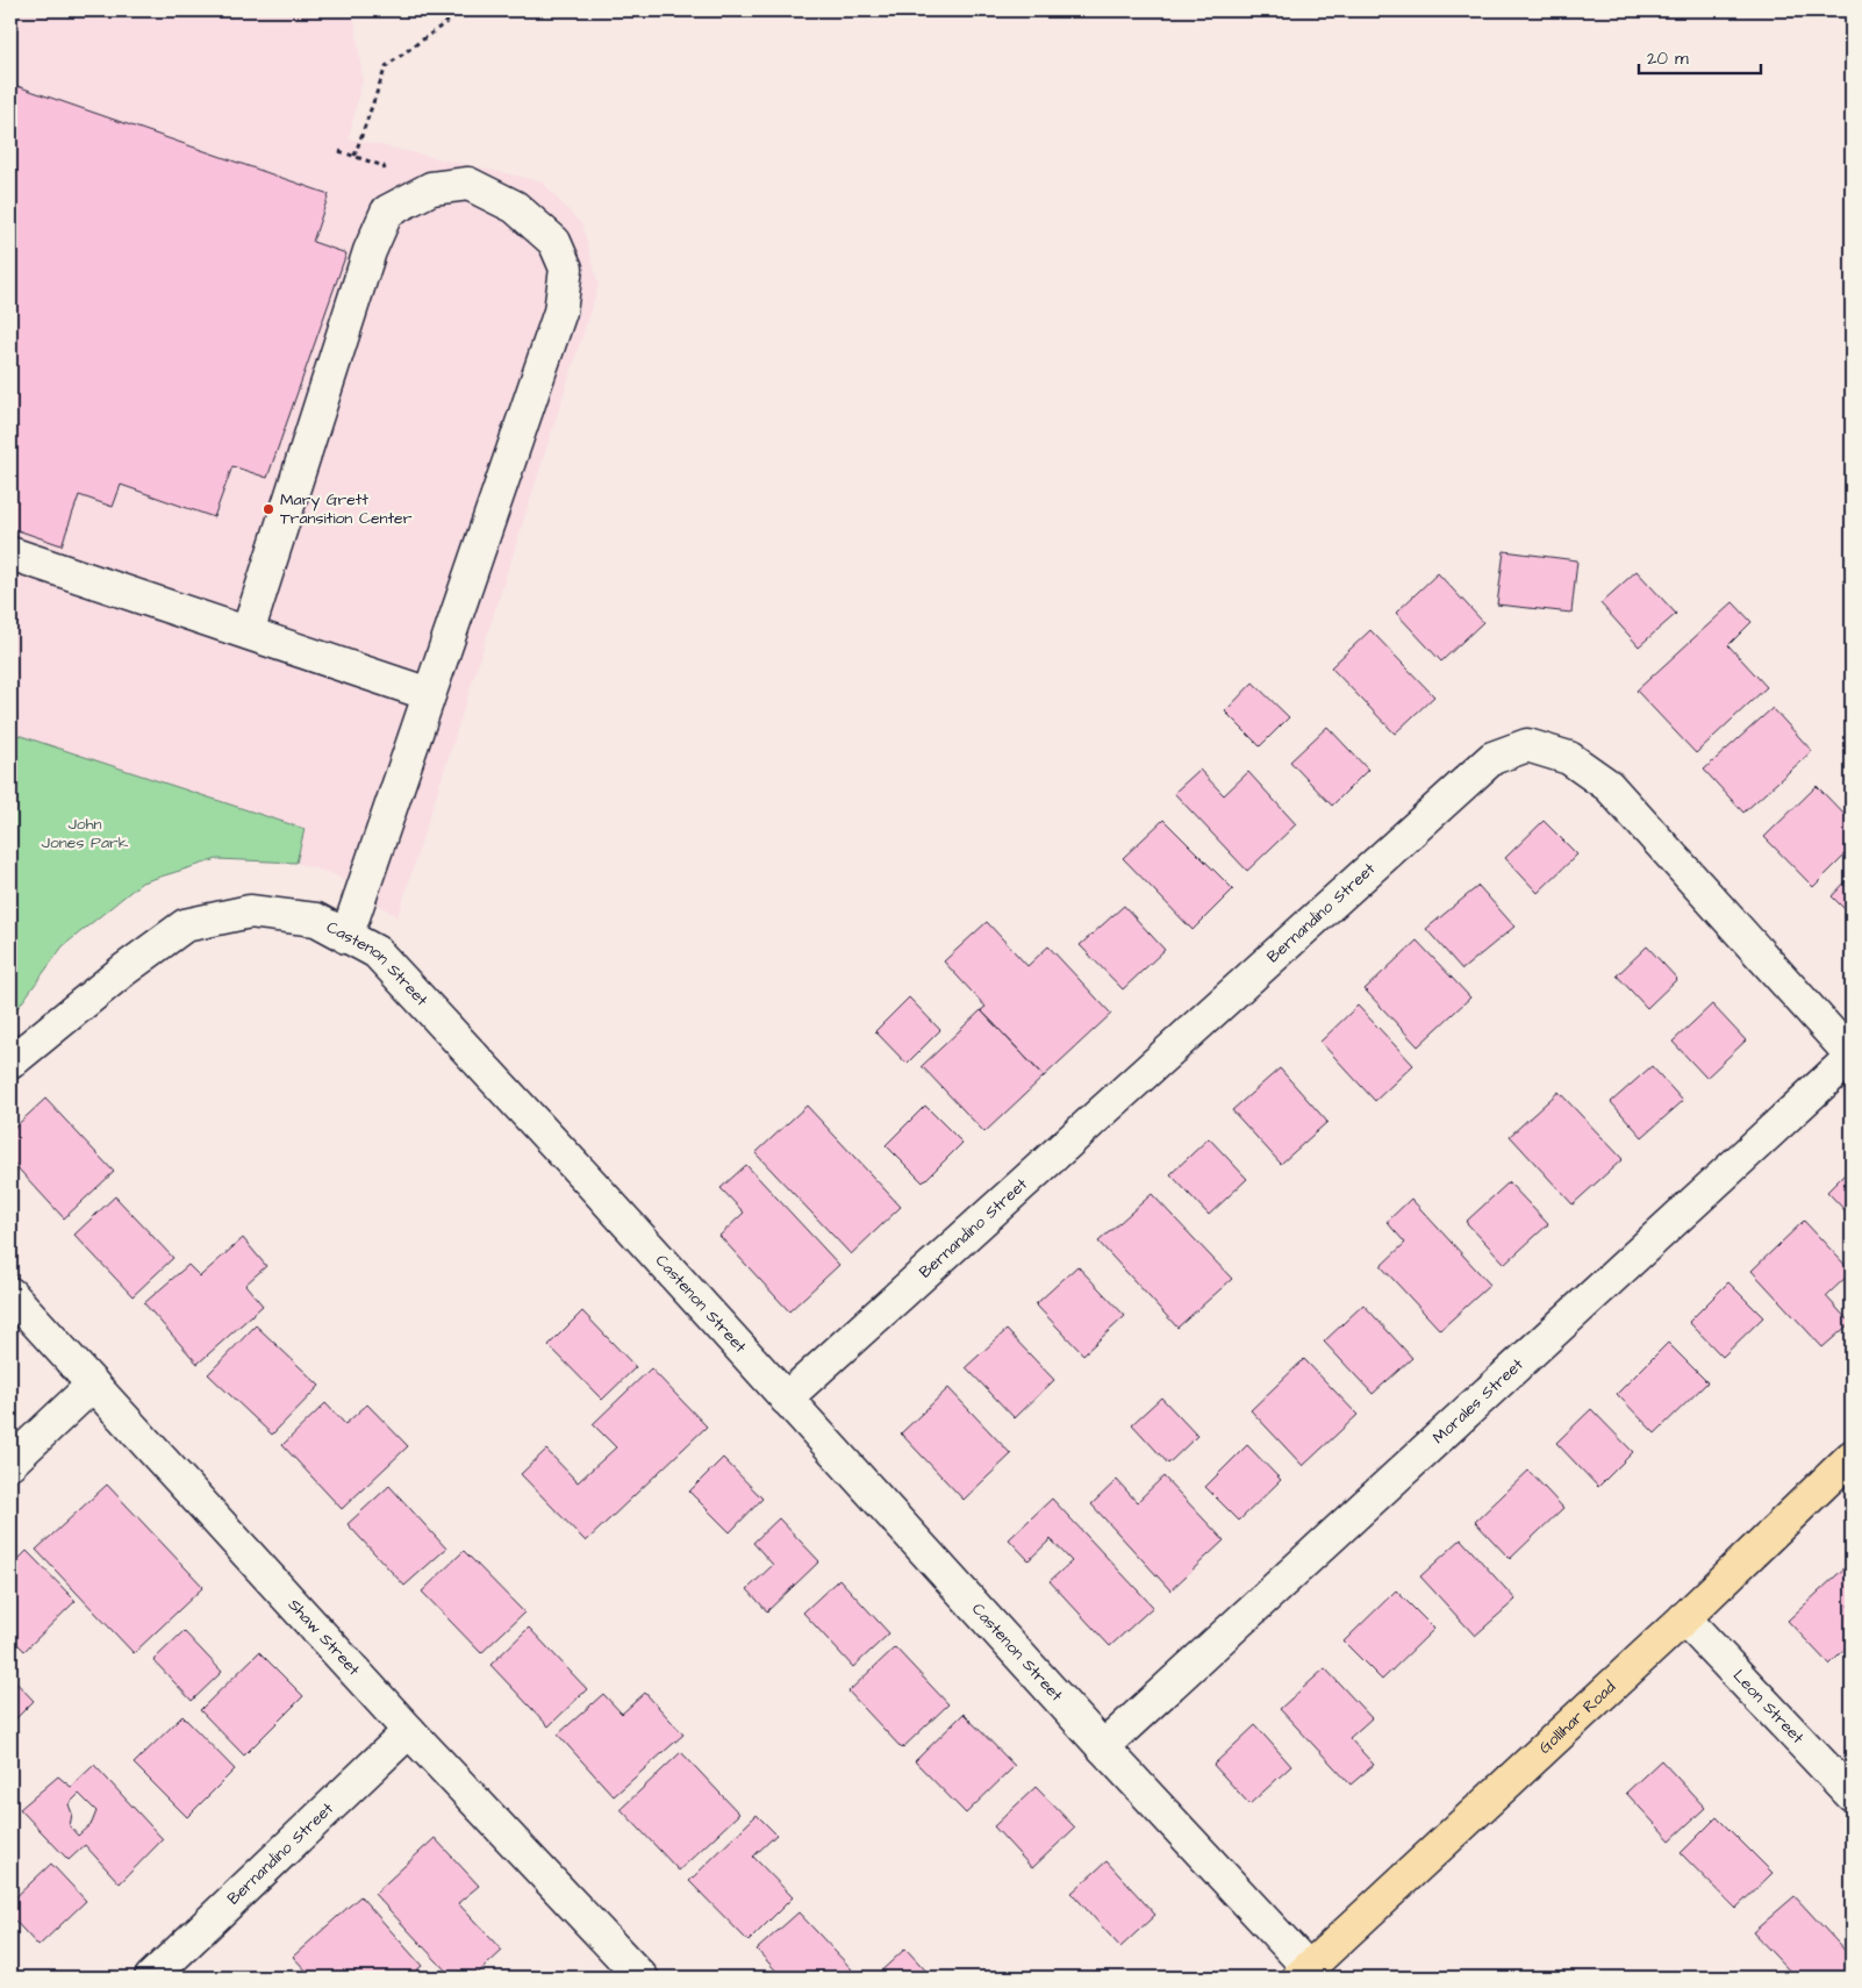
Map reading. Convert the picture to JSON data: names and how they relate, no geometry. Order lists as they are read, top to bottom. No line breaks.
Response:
{"streets":{"main road":["Gollihar Road"],"street":["Bernandino Street","Castenon Street","Morales Street","Shaw Street","Leon Street"]},"crossings":[["Bernandino Street","Castenon Street"],["Bernandino Street","Morales Street"],["Bernandino Street","Shaw Street"],["Castenon Street","Morales Street"],["Castenon Street","Gollihar Road"],["Leon Street","Gollihar Road"]],"parks":["John Jones Park"],"places":["Mary Grett Transition Center"],"scale_bar":"20 m"}
